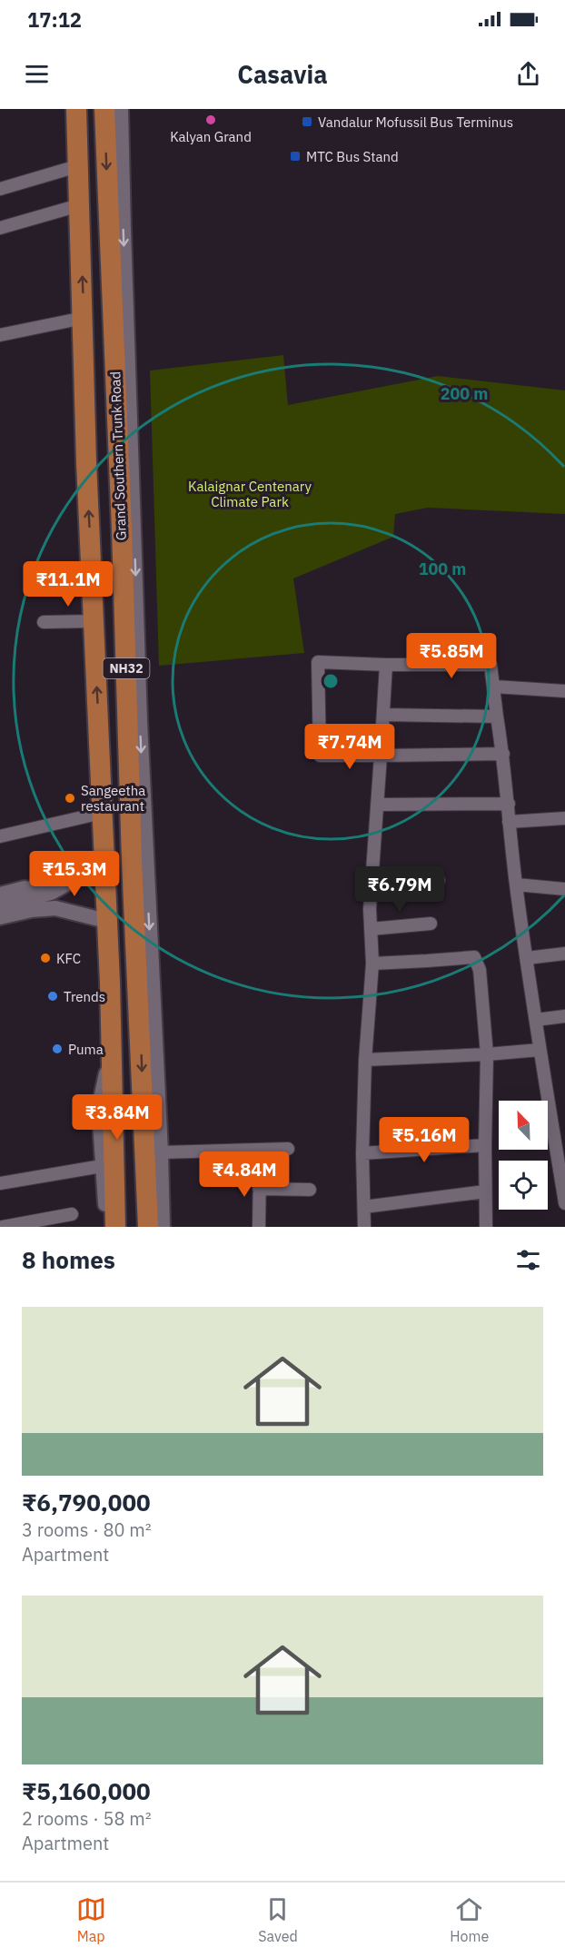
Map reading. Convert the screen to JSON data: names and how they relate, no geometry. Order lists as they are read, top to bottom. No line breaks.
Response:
{"streets":{"highway":["Grand Southern Trunk Road","NH32"]},"parks":["Kalaignar Centenary Climate Park"],"places":{"other":["Kalyan Grand","Sangeetha restaurant","KFC","Trends","Puma"],"transit":["Vandalur Mofussil Bus Terminus","MTC Bus Stand"]},"north":"top left","page":{"status":"17:12","header":"Casavia","price":["₹11.1M","₹5.85M","₹7.74M","₹15.3M","₹6.79M","₹3.84M","₹5.16M","₹4.84M"],"heading":"8 homes","list":[{"name":"₹6,790,000","note":"3 rooms · 80 m² · Apartment"},{"name":"₹5,160,000","note":"2 rooms · 58 m² · Apartment"}],"tabs":["Map","Saved","Home"]},"rings":["200 m","100 m"]}
